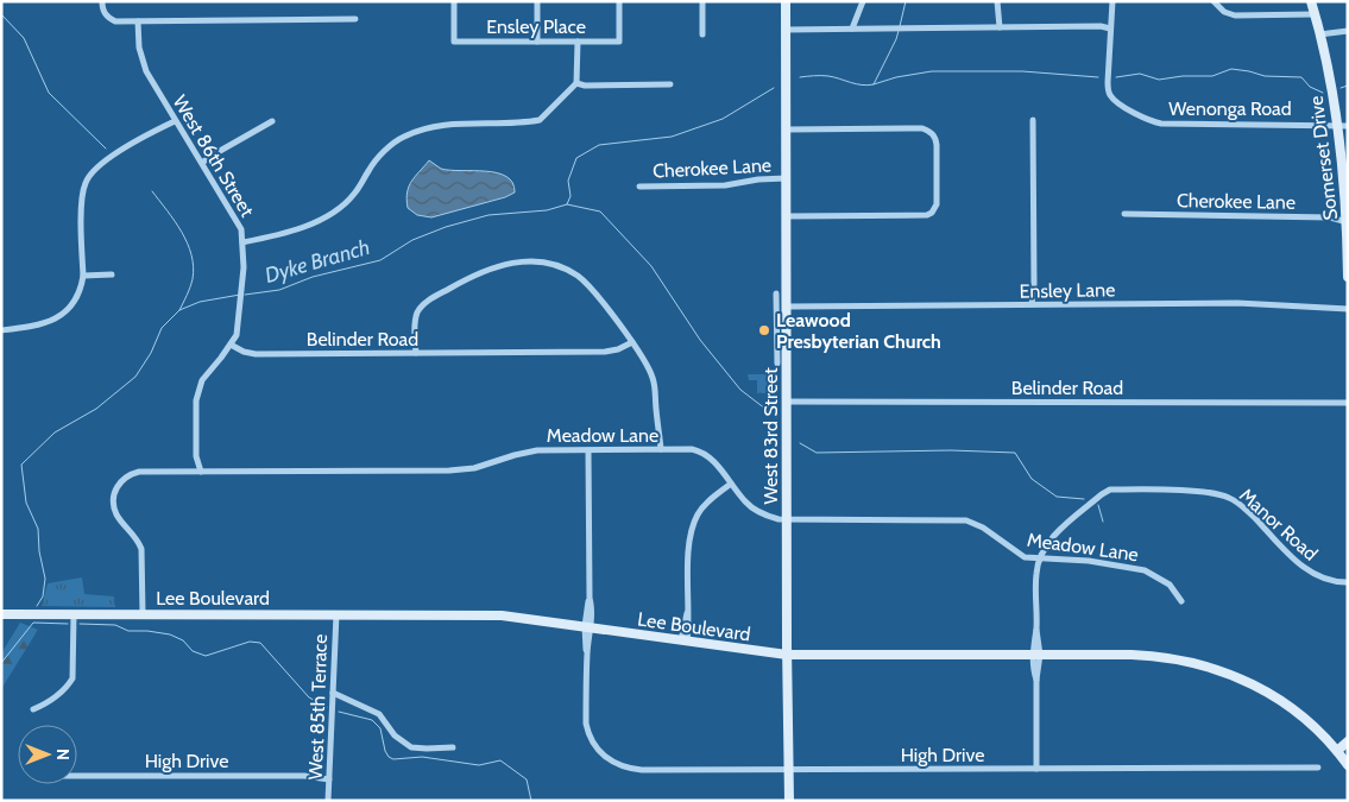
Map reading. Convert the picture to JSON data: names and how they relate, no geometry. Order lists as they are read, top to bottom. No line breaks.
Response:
{"streets":{"street":["Ensley Place","Wenonga Road","West 86th Street","Somerset Drive","Cherokee Lane","Ensley Lane","Belinder Road","Meadow Lane","West 83rd Street","Manor Road","Lee Boulevard","West 85th Terrace","High Drive"]},"crossings":[["Wenonga Road","Somerset Drive"],["West 86th Street","Belinder Road"],["Somerset Drive","Cherokee Lane"],["Cherokee Lane","West 83rd Street"],["Ensley Lane","West 83rd Street"],["Belinder Road","West 83rd Street"],["Meadow Lane","West 83rd Street"],["Meadow Lane","Manor Road"],["Meadow Lane","Lee Boulevard"],["West 83rd Street","Lee Boulevard"],["West 83rd Street","High Drive"],["Lee Boulevard","West 85th Terrace"],["Lee Boulevard","High Drive"],["West 85th Terrace","High Drive"]],"water":["Dyke Branch"],"places":["Leawood Presbyterian Church"],"north":"right"}
